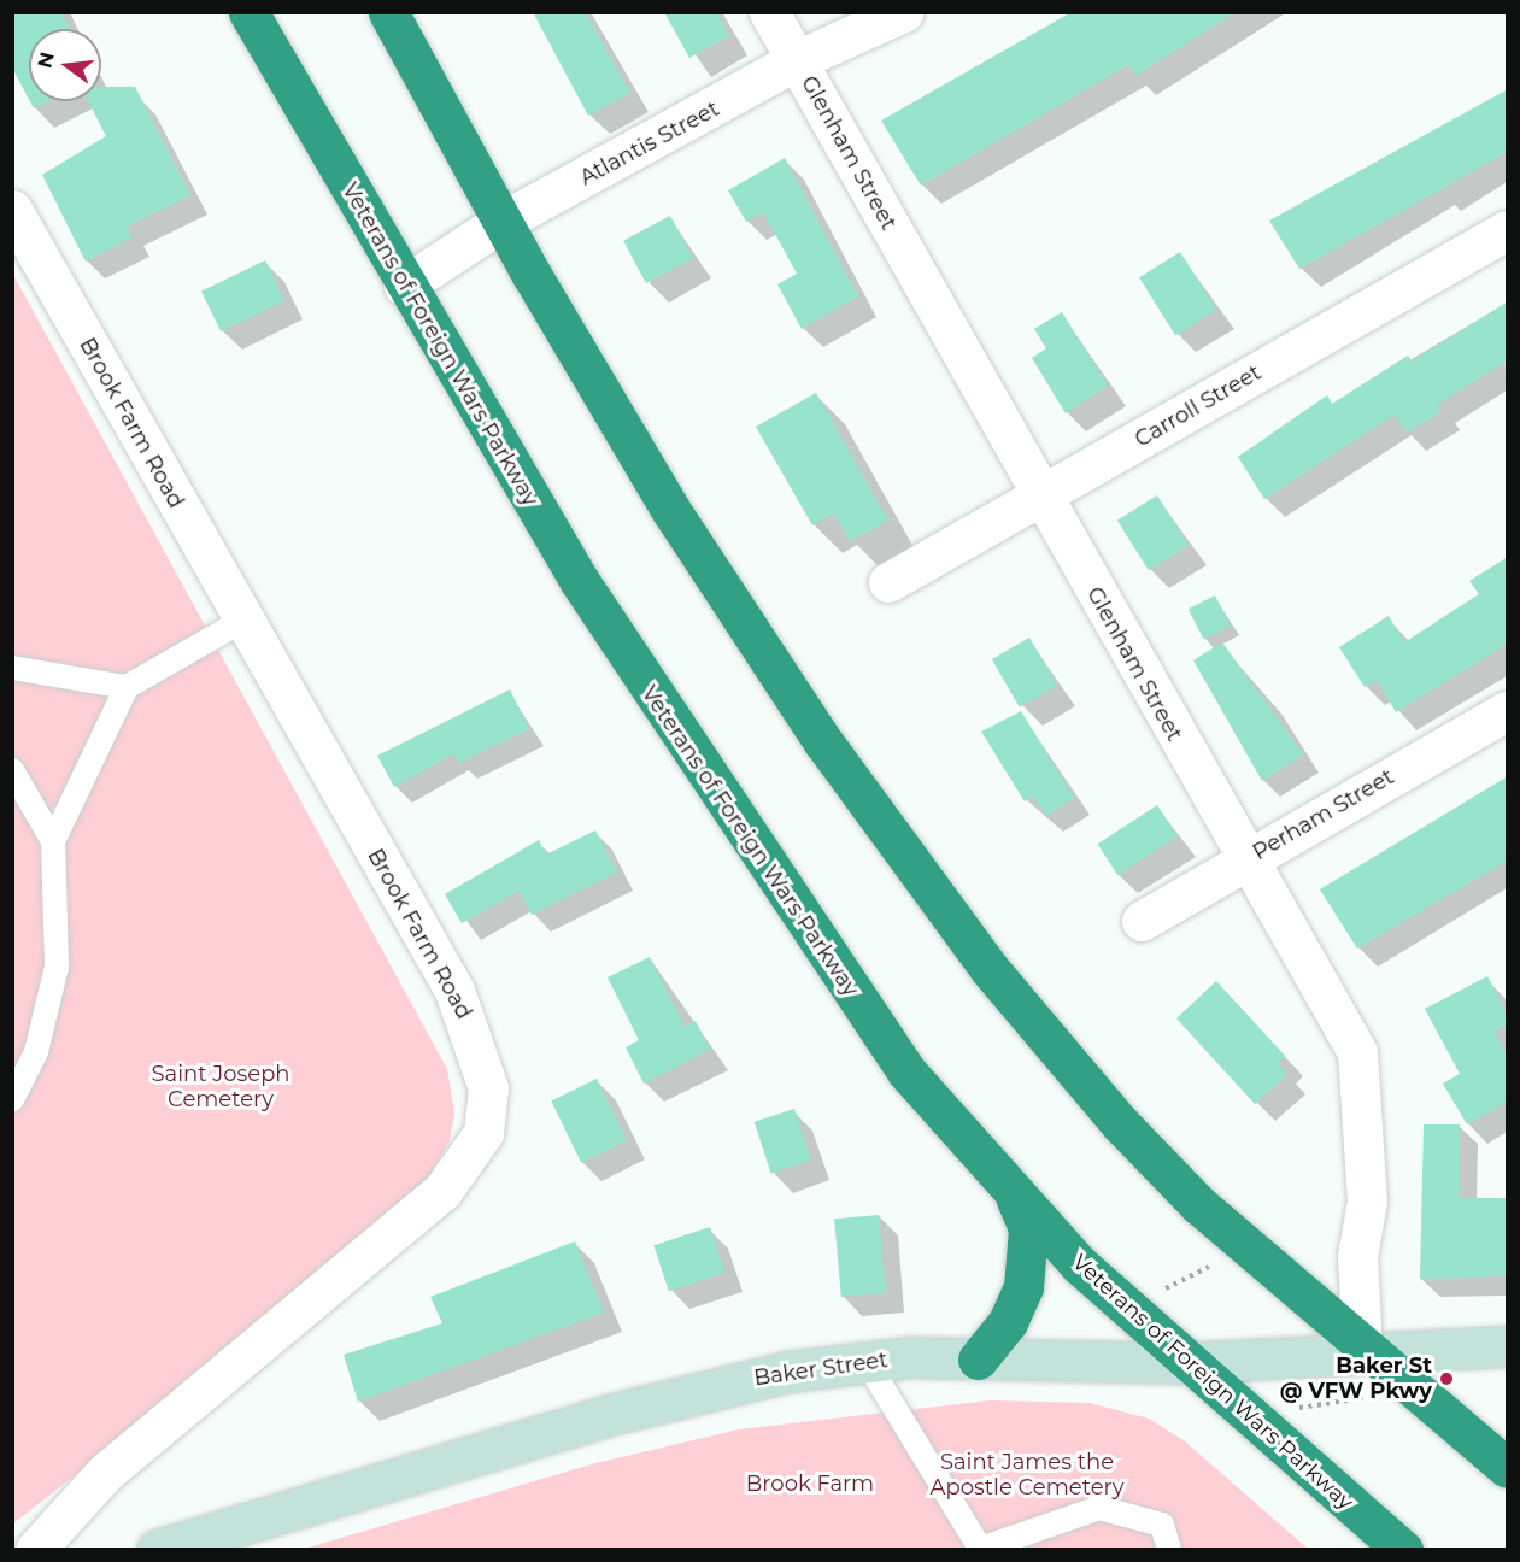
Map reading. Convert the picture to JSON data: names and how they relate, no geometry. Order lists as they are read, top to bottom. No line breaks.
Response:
{"streets":{"highway":["Veterans of Foreign Wars Parkway"],"street":["Atlantis Street","Glenham Street","Carroll Street","Brook Farm Road","Perham Street","Baker Street"]},"crossings":[["Atlantis Street","Glenham Street"],["Atlantis Street","Veterans of Foreign Wars Parkway"],["Glenham Street","Carroll Street"],["Glenham Street","Perham Street"],["Glenham Street","Baker Street"],["Veterans of Foreign Wars Parkway","Baker Street"]],"parks":["Saint Joseph Cemetery","Saint James the Apostle Cemetery","Brook Farm"],"places":["Baker St @ VFW Pkwy"],"north":"left"}
